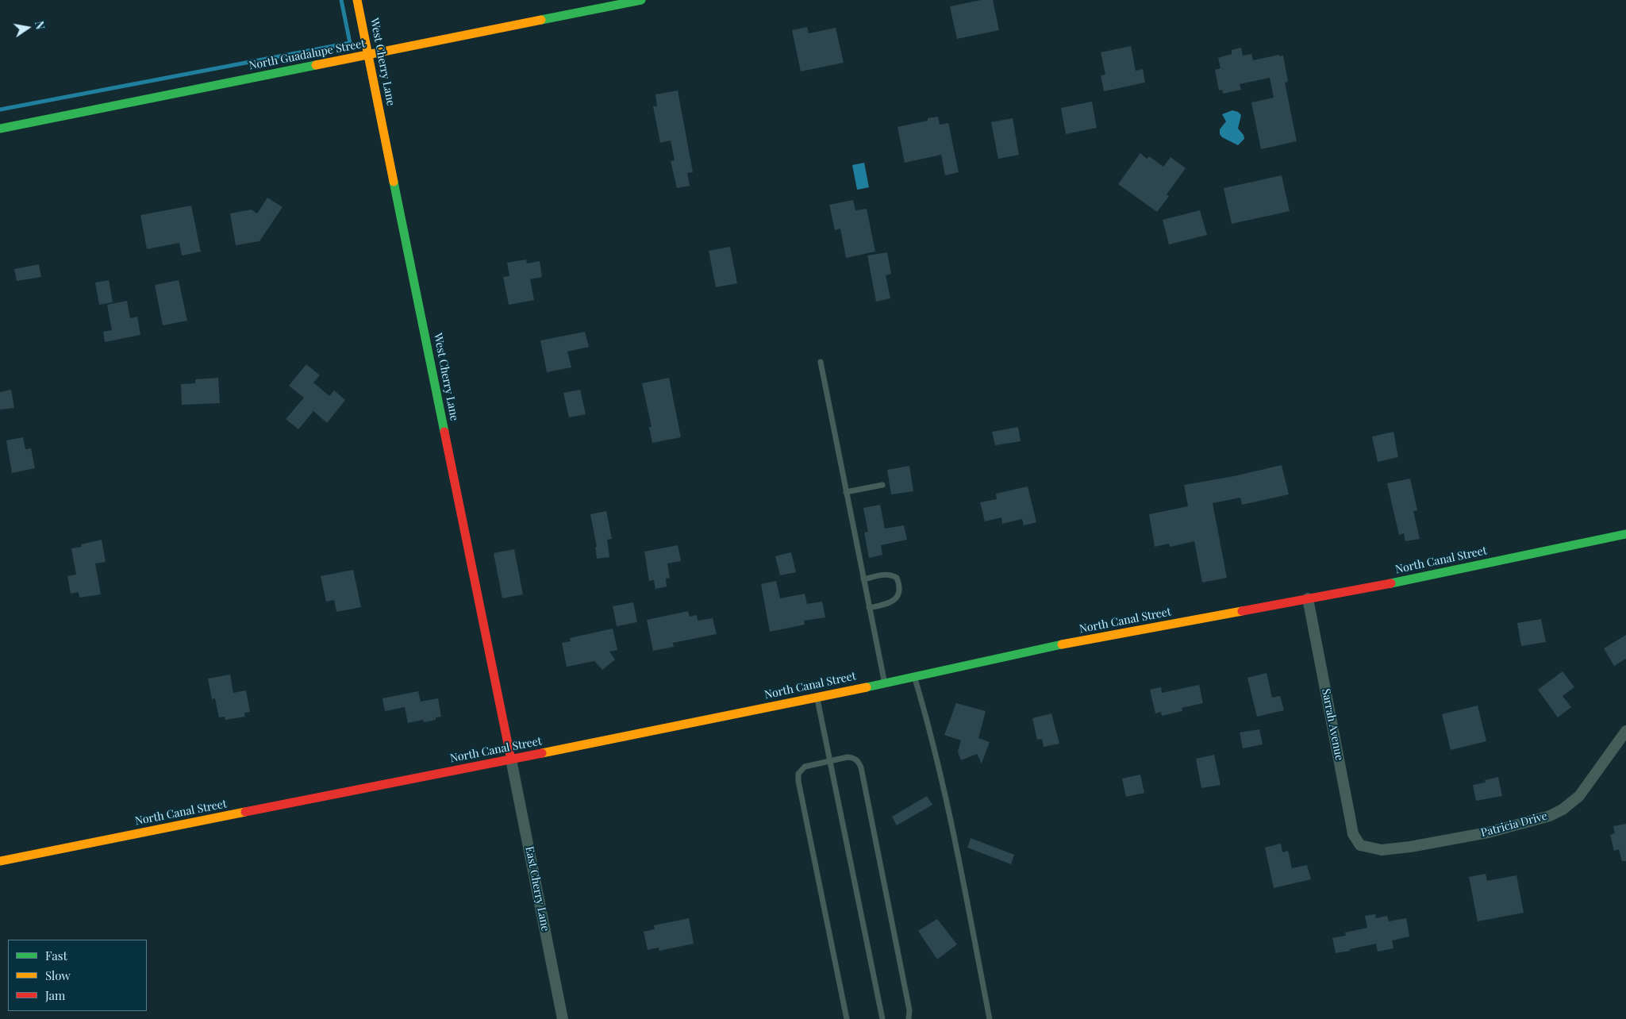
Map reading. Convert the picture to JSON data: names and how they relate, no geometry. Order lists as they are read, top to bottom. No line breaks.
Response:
{"streets":{"main road":["North Guadalupe Street","West Cherry Lane","North Canal Street"],"street":["Sarrah Avenue","Patricia Drive","East Cherry Lane"]},"crossings":[["North Guadalupe Street","West Cherry Lane"],["West Cherry Lane","North Canal Street"],["West Cherry Lane","East Cherry Lane"],["North Canal Street","Sarrah Avenue"],["North Canal Street","East Cherry Lane"],["Sarrah Avenue","Patricia Drive"]],"legend":["Fast","Slow","Jam"],"north":"right"}
